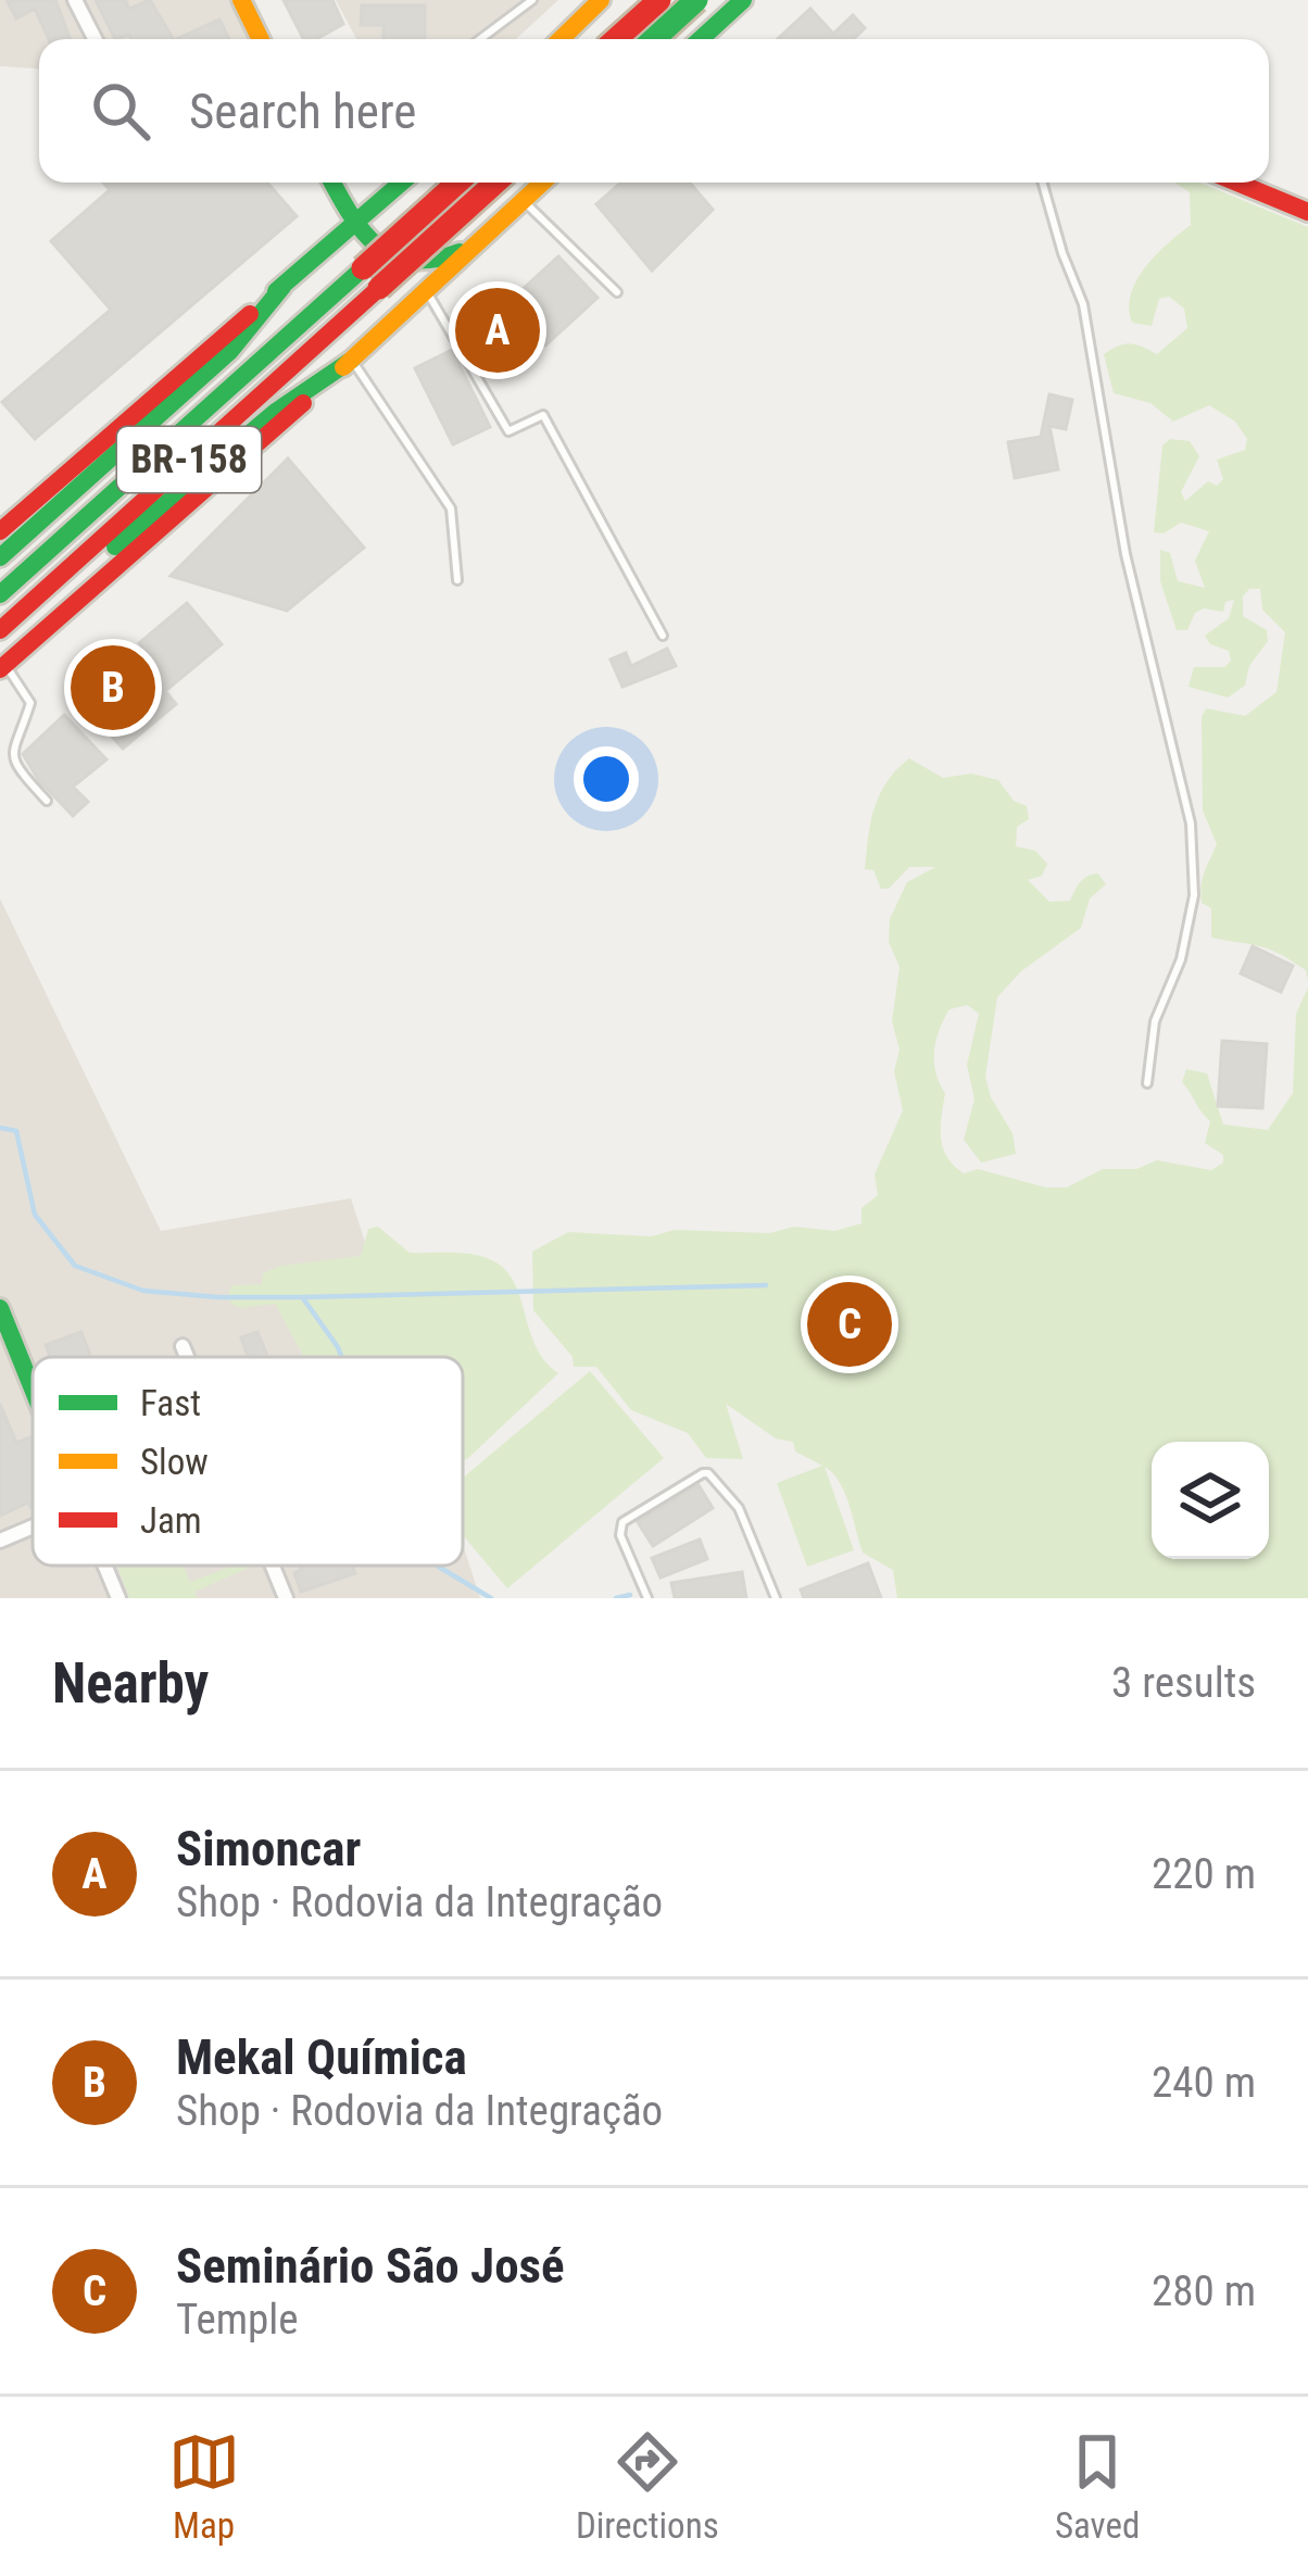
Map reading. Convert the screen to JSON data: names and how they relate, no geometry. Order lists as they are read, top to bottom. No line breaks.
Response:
{"streets":{"main road":["BR-158"]},"legend":["Fast","Slow","Jam"],"page":{"search":"Search here","pins":["A","B","C"],"heading":["Nearby","3 results"],"list":[{"mark":"A","name":"Simoncar","note":"Shop · Rodovia da Integração","value":"220 m"},{"mark":"B","name":"Mekal Química","note":"Shop · Rodovia da Integração","value":"240 m"},{"mark":"C","name":"Seminário São José","note":"Temple","value":"280 m"}],"nav":["Map","Directions","Saved"]}}
